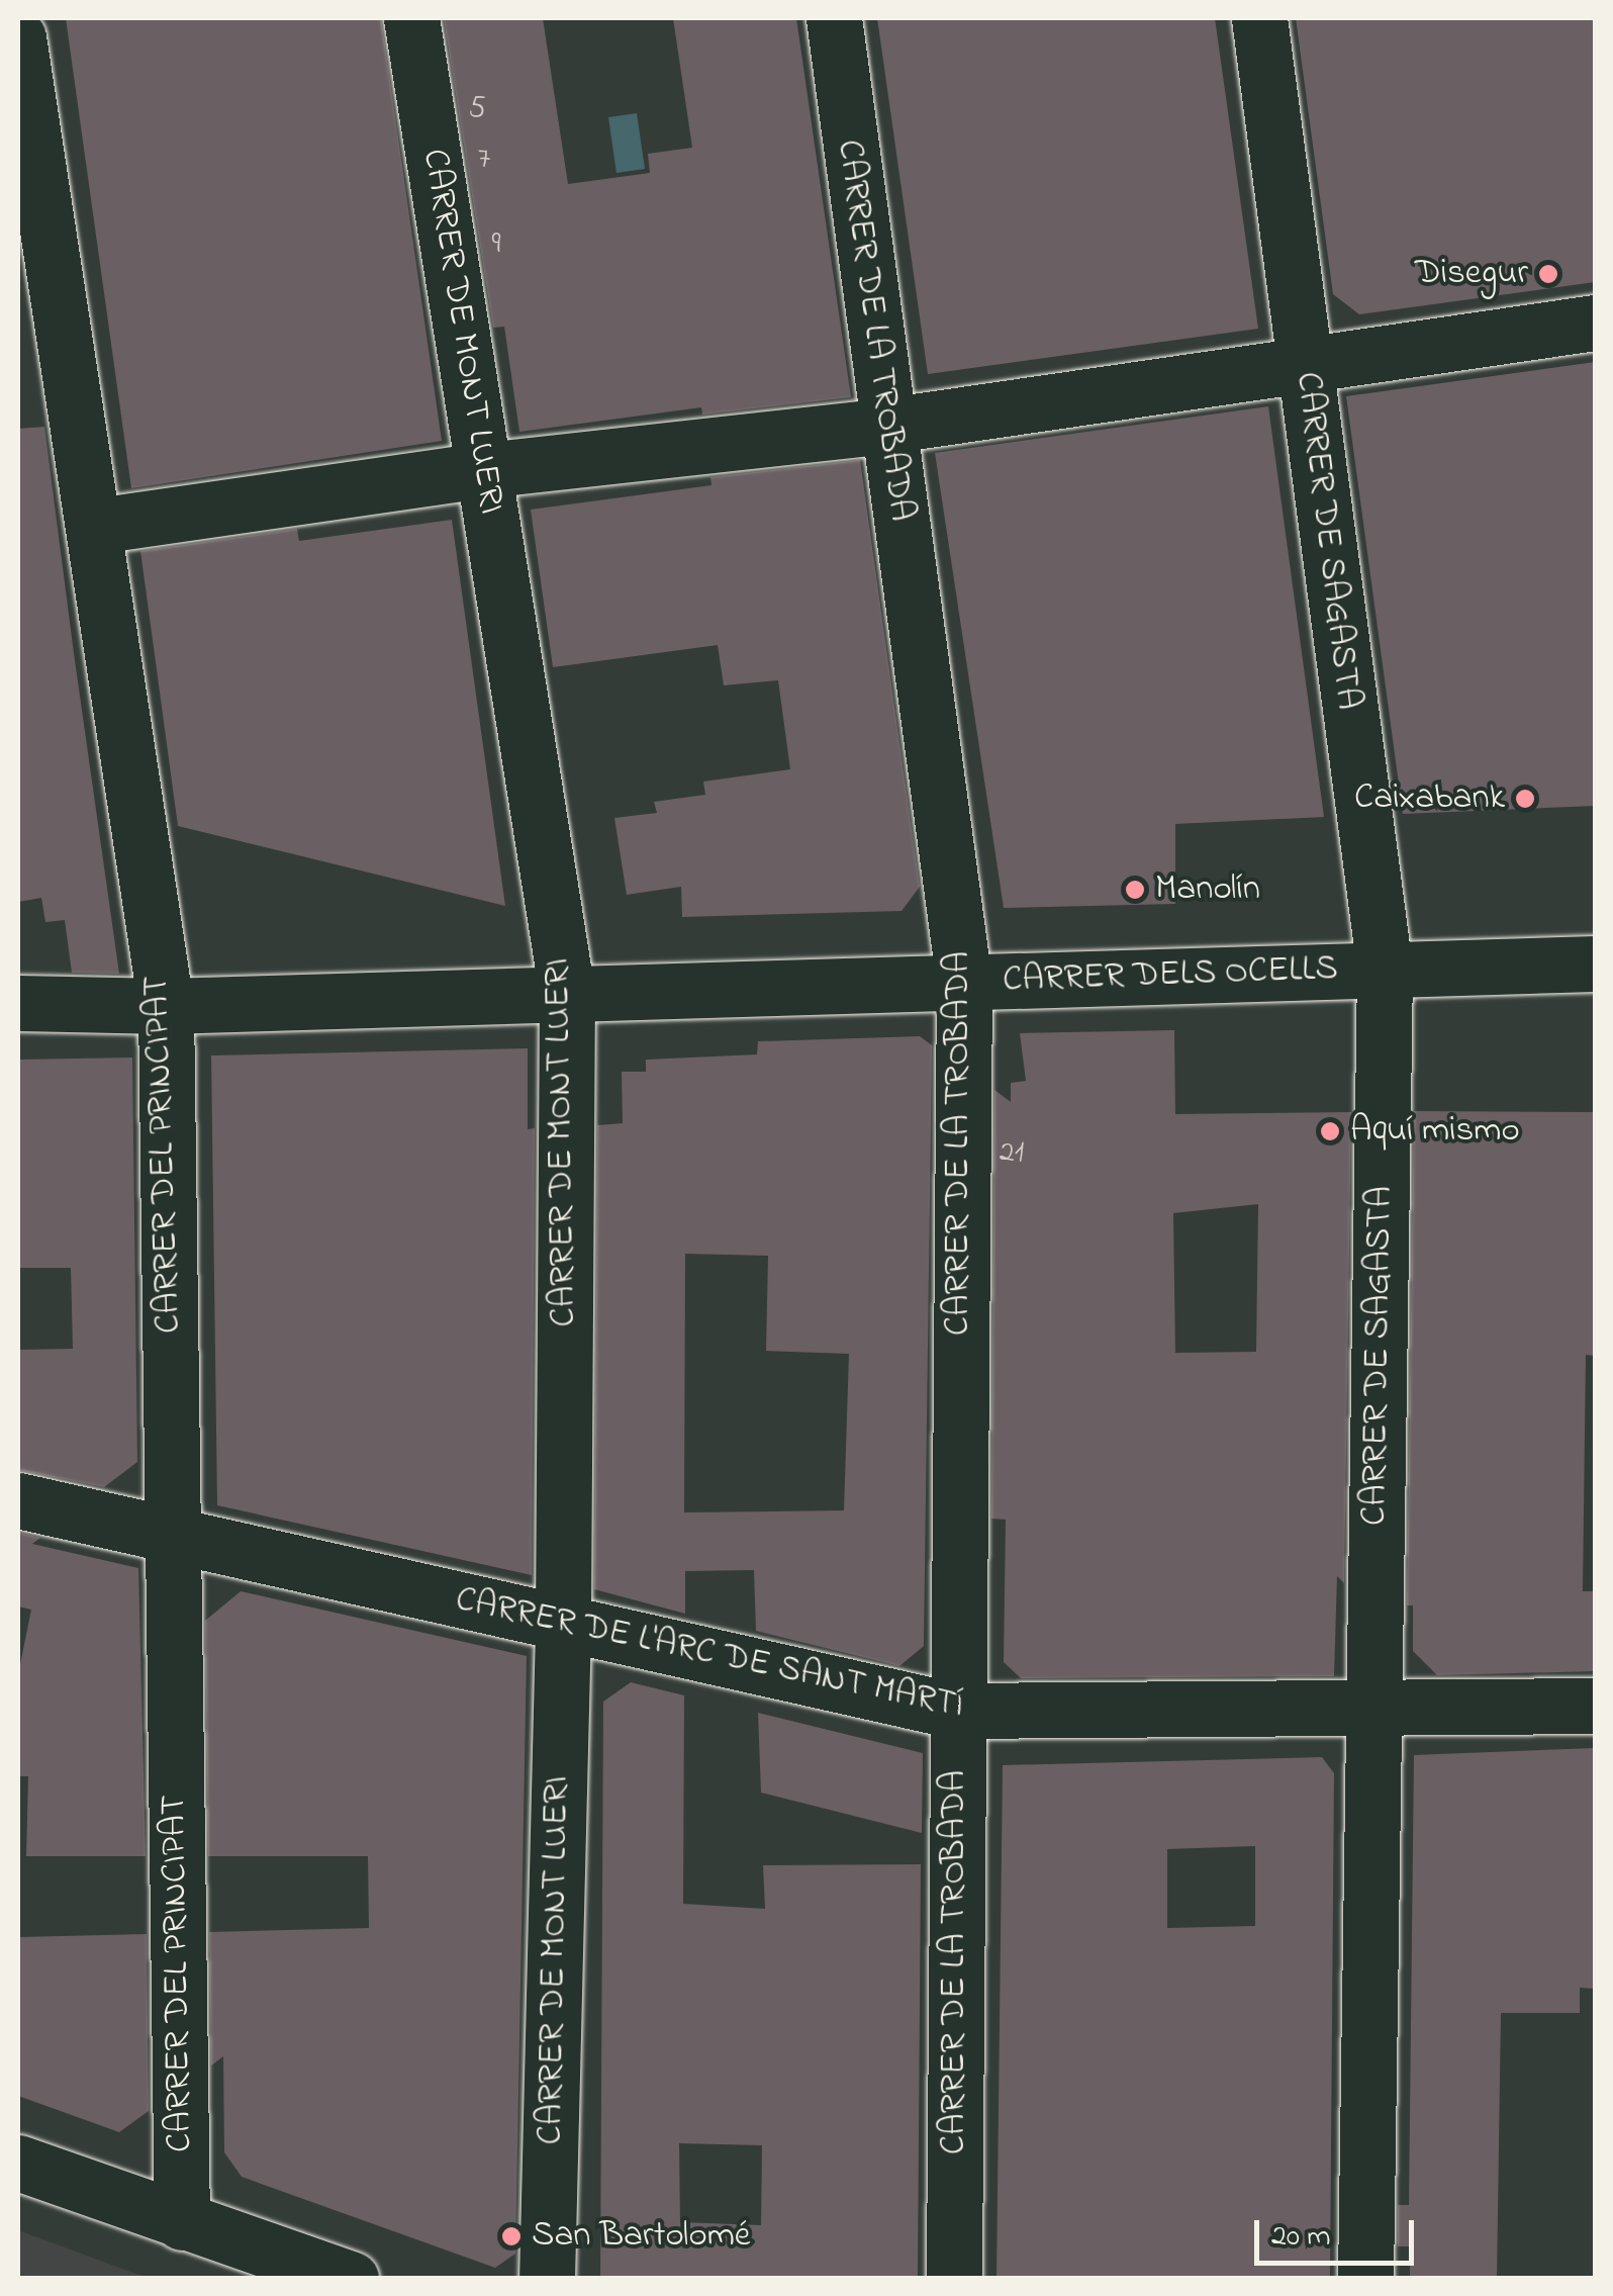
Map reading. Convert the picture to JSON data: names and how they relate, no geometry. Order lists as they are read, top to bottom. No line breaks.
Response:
{"streets":{"street":["CARRER DE LA TROBADA","CARRER DE MONT LUERI","CARRER DE SAGASTA","CARRER DELS OCELLS","CARRER DEL PRINCIPAT","CARRER DE L'ARC DE SANT MARTÍ"]},"crossings":[["CARRER DE LA TROBADA","CARRER DELS OCELLS"],["CARRER DE LA TROBADA","CARRER DE L'ARC DE SANT MARTÍ"],["CARRER DE MONT LUERI","CARRER DELS OCELLS"],["CARRER DE MONT LUERI","CARRER DE L'ARC DE SANT MARTÍ"],["CARRER DE SAGASTA","CARRER DELS OCELLS"],["CARRER DE SAGASTA","CARRER DE L'ARC DE SANT MARTÍ"],["CARRER DELS OCELLS","CARRER DEL PRINCIPAT"],["CARRER DEL PRINCIPAT","CARRER DE L'ARC DE SANT MARTÍ"]],"places":["Disegur","Caixabank","Manolín","Aquí mismo","San Bartolomé"],"house_numbers":["5","7","9","21"],"scale_bar":"20 m"}
